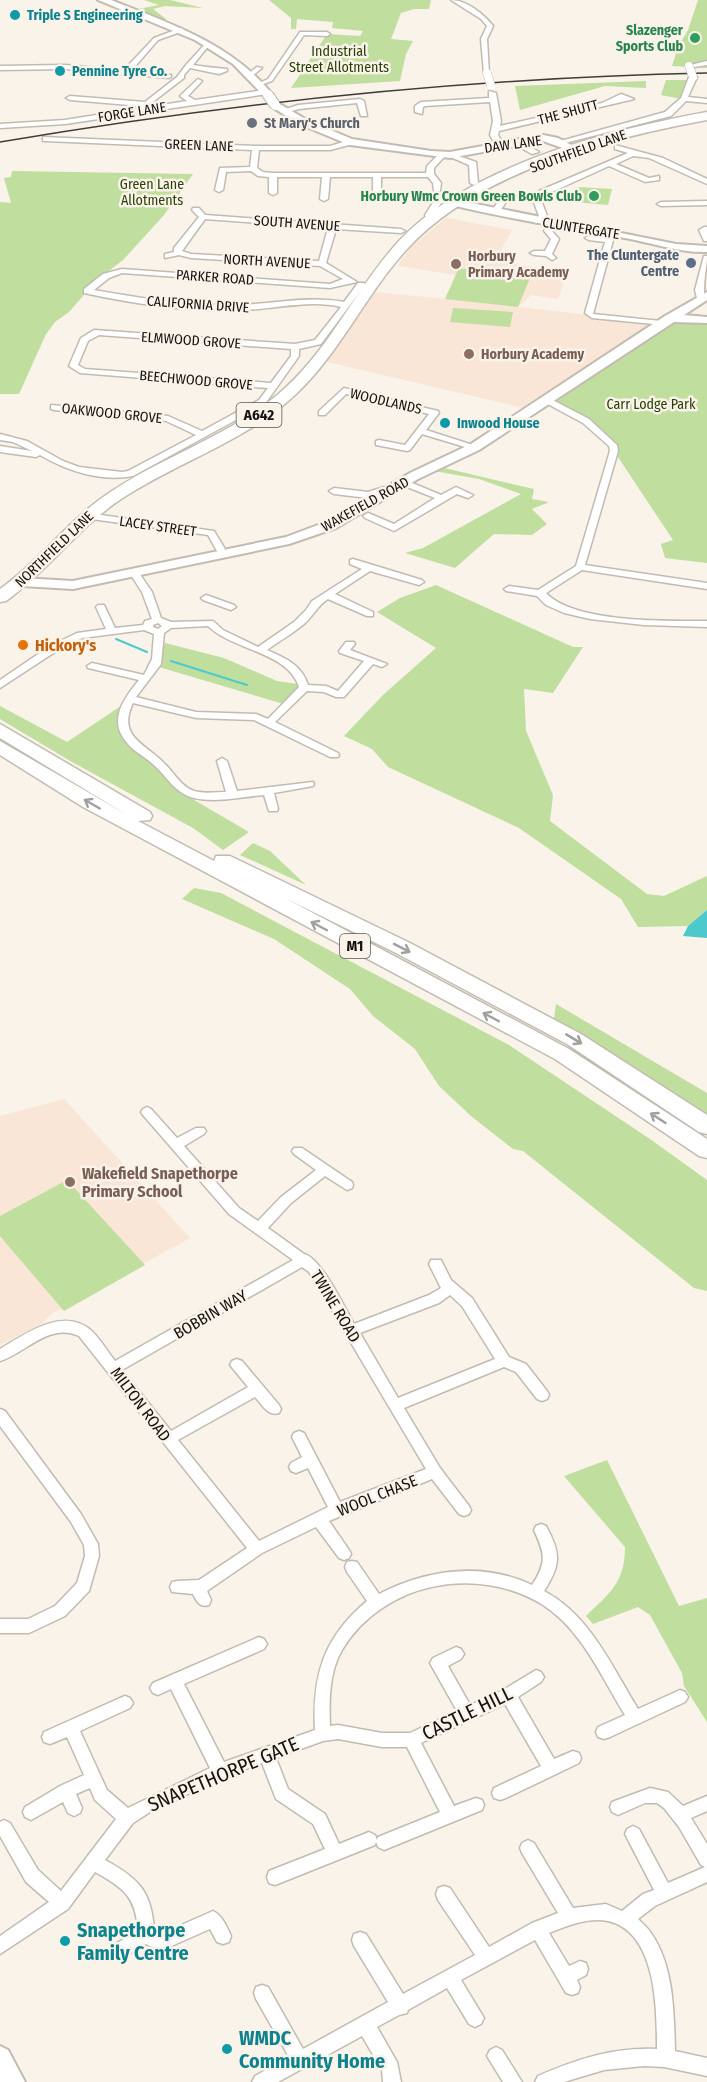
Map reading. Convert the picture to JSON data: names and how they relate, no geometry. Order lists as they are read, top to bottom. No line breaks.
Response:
{"streets":{"highway":["SOUTHFIELD LANE","A642","NORTHFIELD LANE","M1"],"street":["FORGE LANE","THE SHUTT","DAW LANE","GREEN LANE","SOUTH AVENUE","CLUNTERGATE","NORTH AVENUE","PARKER ROAD","CALIFORNIA DRIVE","ELMWOOD GROVE","BEECHWOOD GROVE","WOODLANDS","OAKWOOD GROVE","WAKEFIELD ROAD","LACEY STREET","TWINE ROAD","BOBBIN WAY","MILTON ROAD","WOOL CHASE","CASTLE HILL","SNAPETHORPE GATE"]},"crossings":[["DAW LANE","GREEN LANE"],["DAW LANE","SOUTHFIELD LANE"],["SOUTHFIELD LANE","CLUNTERGATE"],["SOUTHFIELD LANE","NORTHFIELD LANE"],["CLUNTERGATE","NORTHFIELD LANE"],["NORTH AVENUE","PARKER ROAD"],["NORTH AVENUE","NORTHFIELD LANE"],["PARKER ROAD","CALIFORNIA DRIVE"],["CALIFORNIA DRIVE","NORTHFIELD LANE"],["ELMWOOD GROVE","BEECHWOOD GROVE"],["ELMWOOD GROVE","NORTHFIELD LANE"],["BEECHWOOD GROVE","NORTHFIELD LANE"],["WOODLANDS","WAKEFIELD ROAD"],["OAKWOOD GROVE","NORTHFIELD LANE"],["WAKEFIELD ROAD","NORTHFIELD LANE"],["LACEY STREET","NORTHFIELD LANE"],["TWINE ROAD","BOBBIN WAY"],["TWINE ROAD","WOOL CHASE"],["BOBBIN WAY","MILTON ROAD"],["MILTON ROAD","WOOL CHASE"],["CASTLE HILL","SNAPETHORPE GATE"]],"parks":["Industrial Street Allotments","Green Lane Allotments","Carr Lodge Park"],"places":["Triple S Engineering","Slazenger Sports Club","Pennine Tyre Co.","St Mary's Church","Horbury Wmc Crown Green Bowls Club","The Cluntergate Centre","Horbury Primary Academy","Horbury Academy","Inwood House","Hickory's","Wakefield Snapethorpe Primary School","Snapethorpe Family Centre","WMDC Community Home"]}
